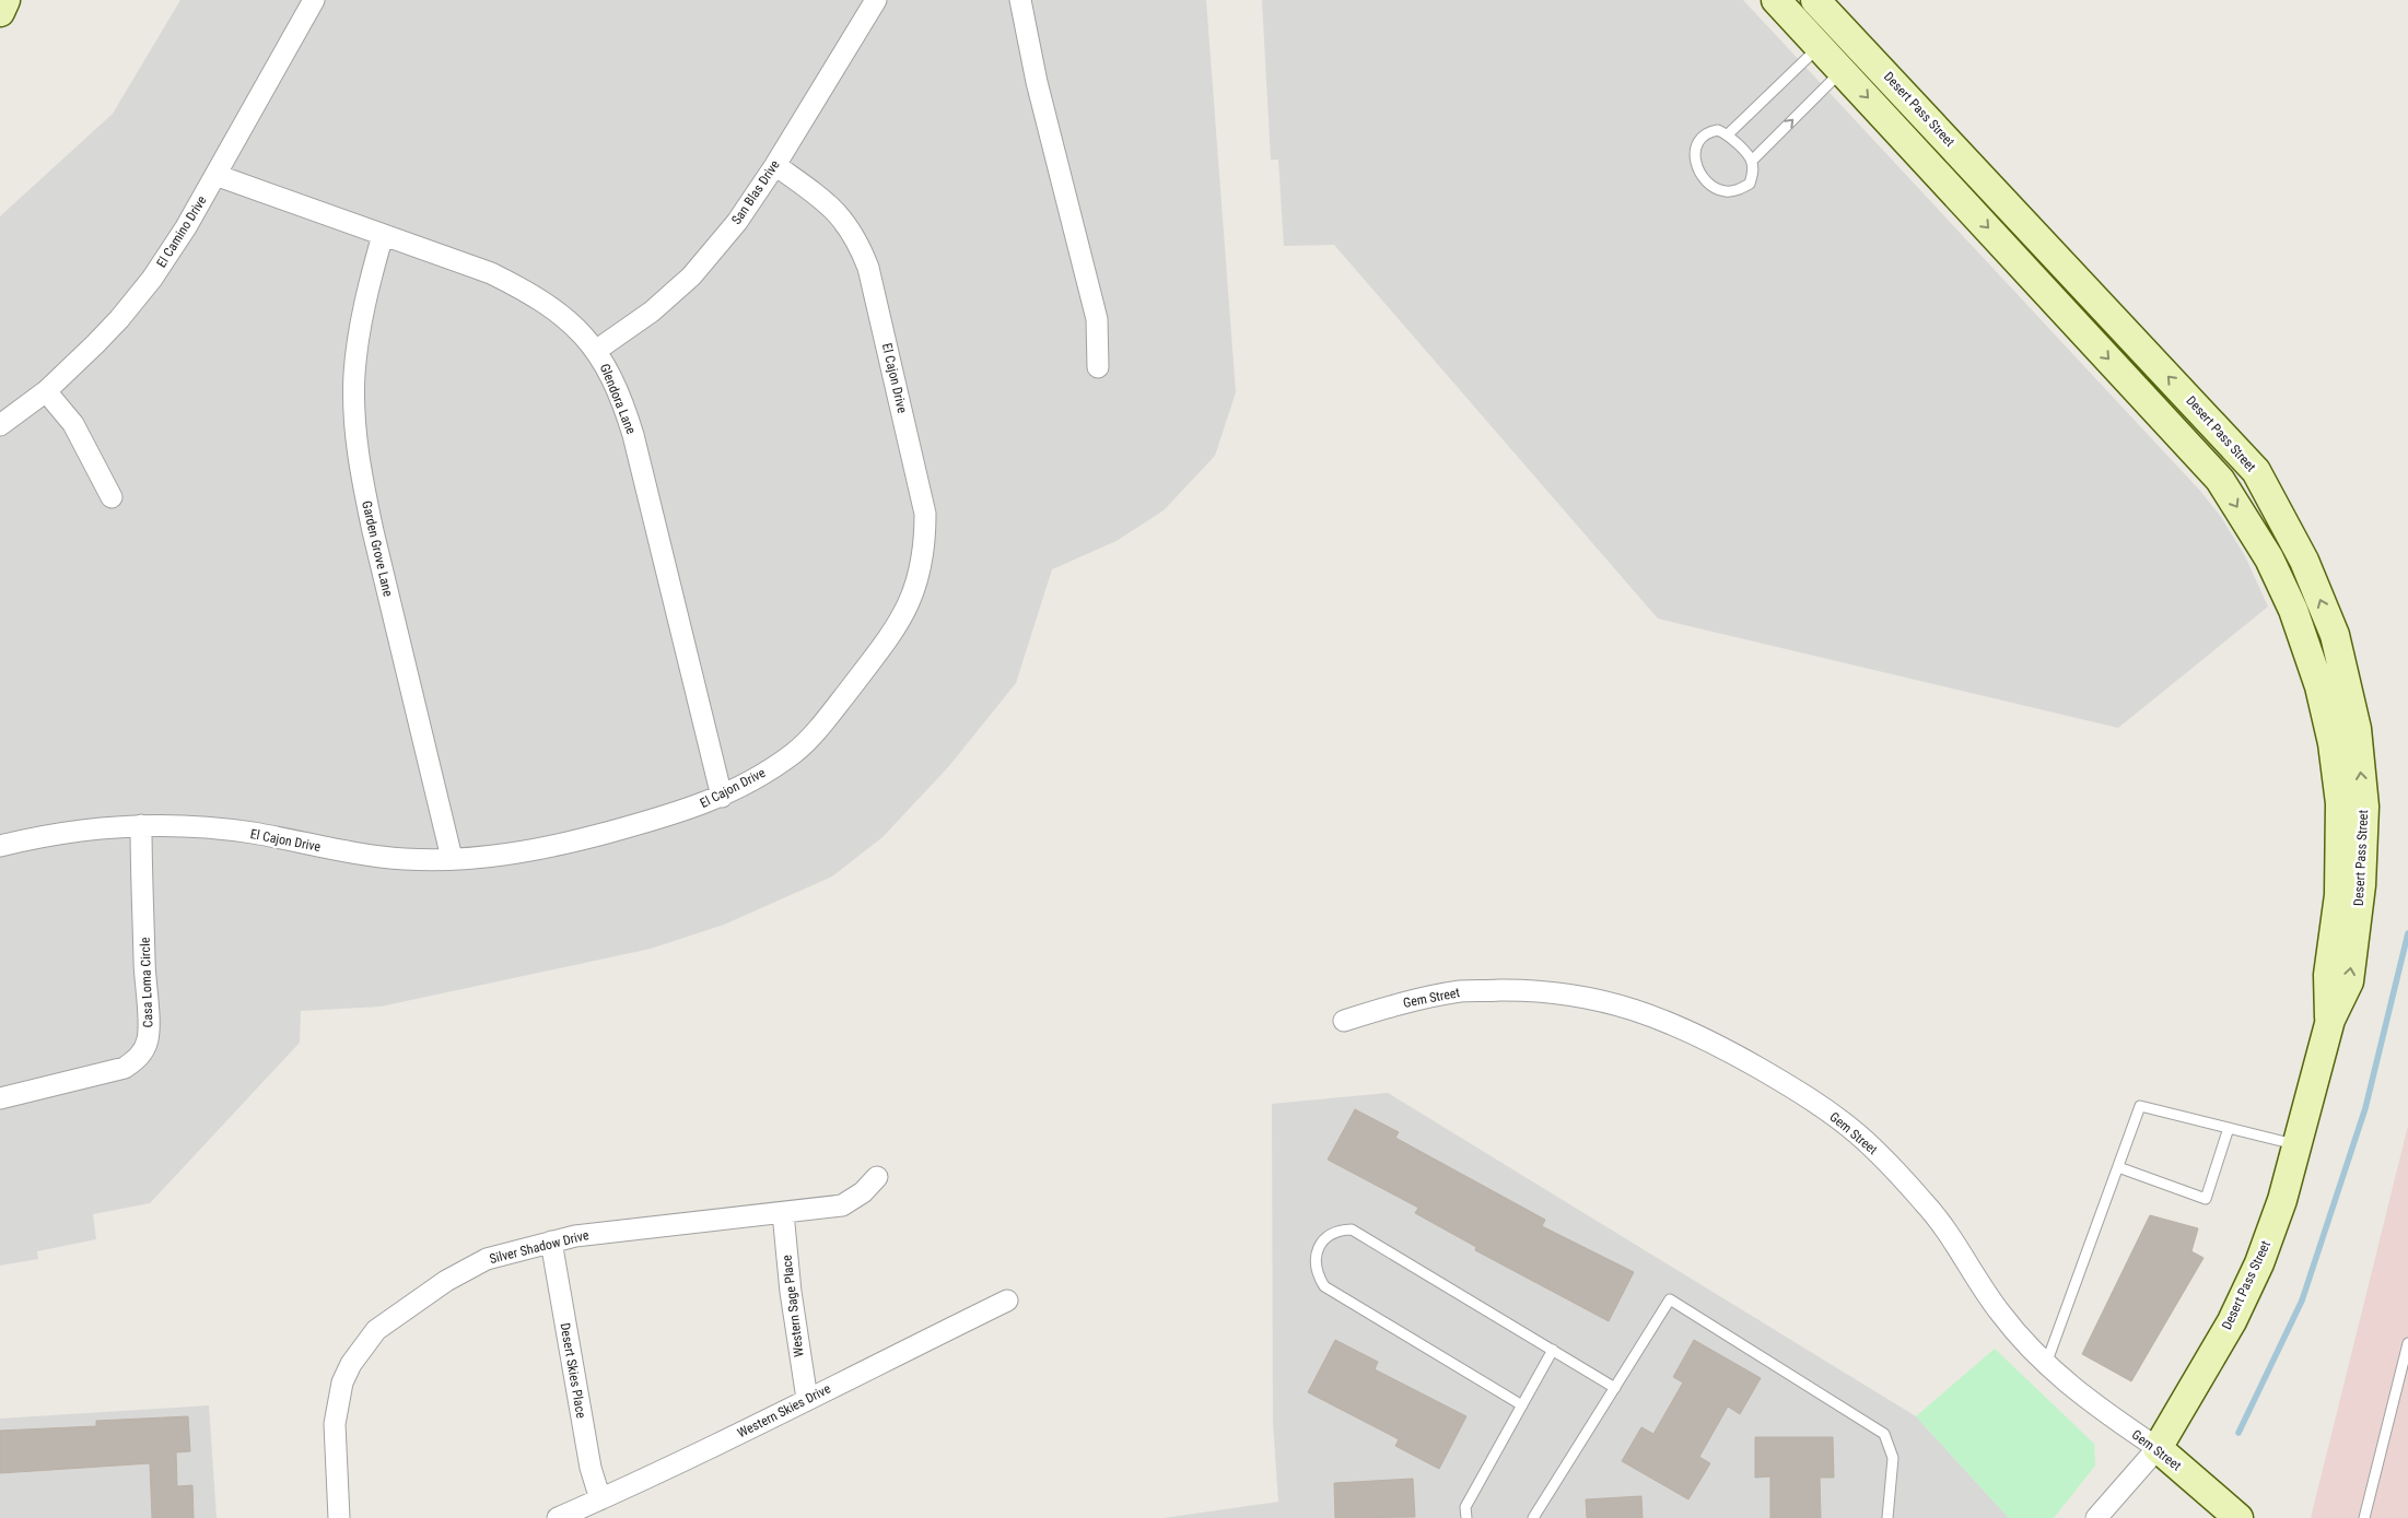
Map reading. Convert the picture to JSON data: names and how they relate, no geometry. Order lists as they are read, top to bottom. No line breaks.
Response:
{"streets":{"street":["Desert Pass Street","San Blas Drive","El Camino Drive","El Cajon Drive","Glendora Lane","Garden Grove Lane","Casa Loma Circle","Gem Street","Silver Shadow Drive","Western Sage Place","Desert Skies Place","Western Skies Drive"]},"crossings":[["Desert Pass Street","Gem Street"],["San Blas Drive","El Cajon Drive"],["San Blas Drive","Glendora Lane"],["El Camino Drive","Glendora Lane"],["El Cajon Drive","Glendora Lane"],["El Cajon Drive","Garden Grove Lane"],["El Cajon Drive","Casa Loma Circle"],["Glendora Lane","Garden Grove Lane"],["Silver Shadow Drive","Western Sage Place"],["Silver Shadow Drive","Desert Skies Place"],["Western Sage Place","Western Skies Drive"],["Desert Skies Place","Western Skies Drive"]]}
